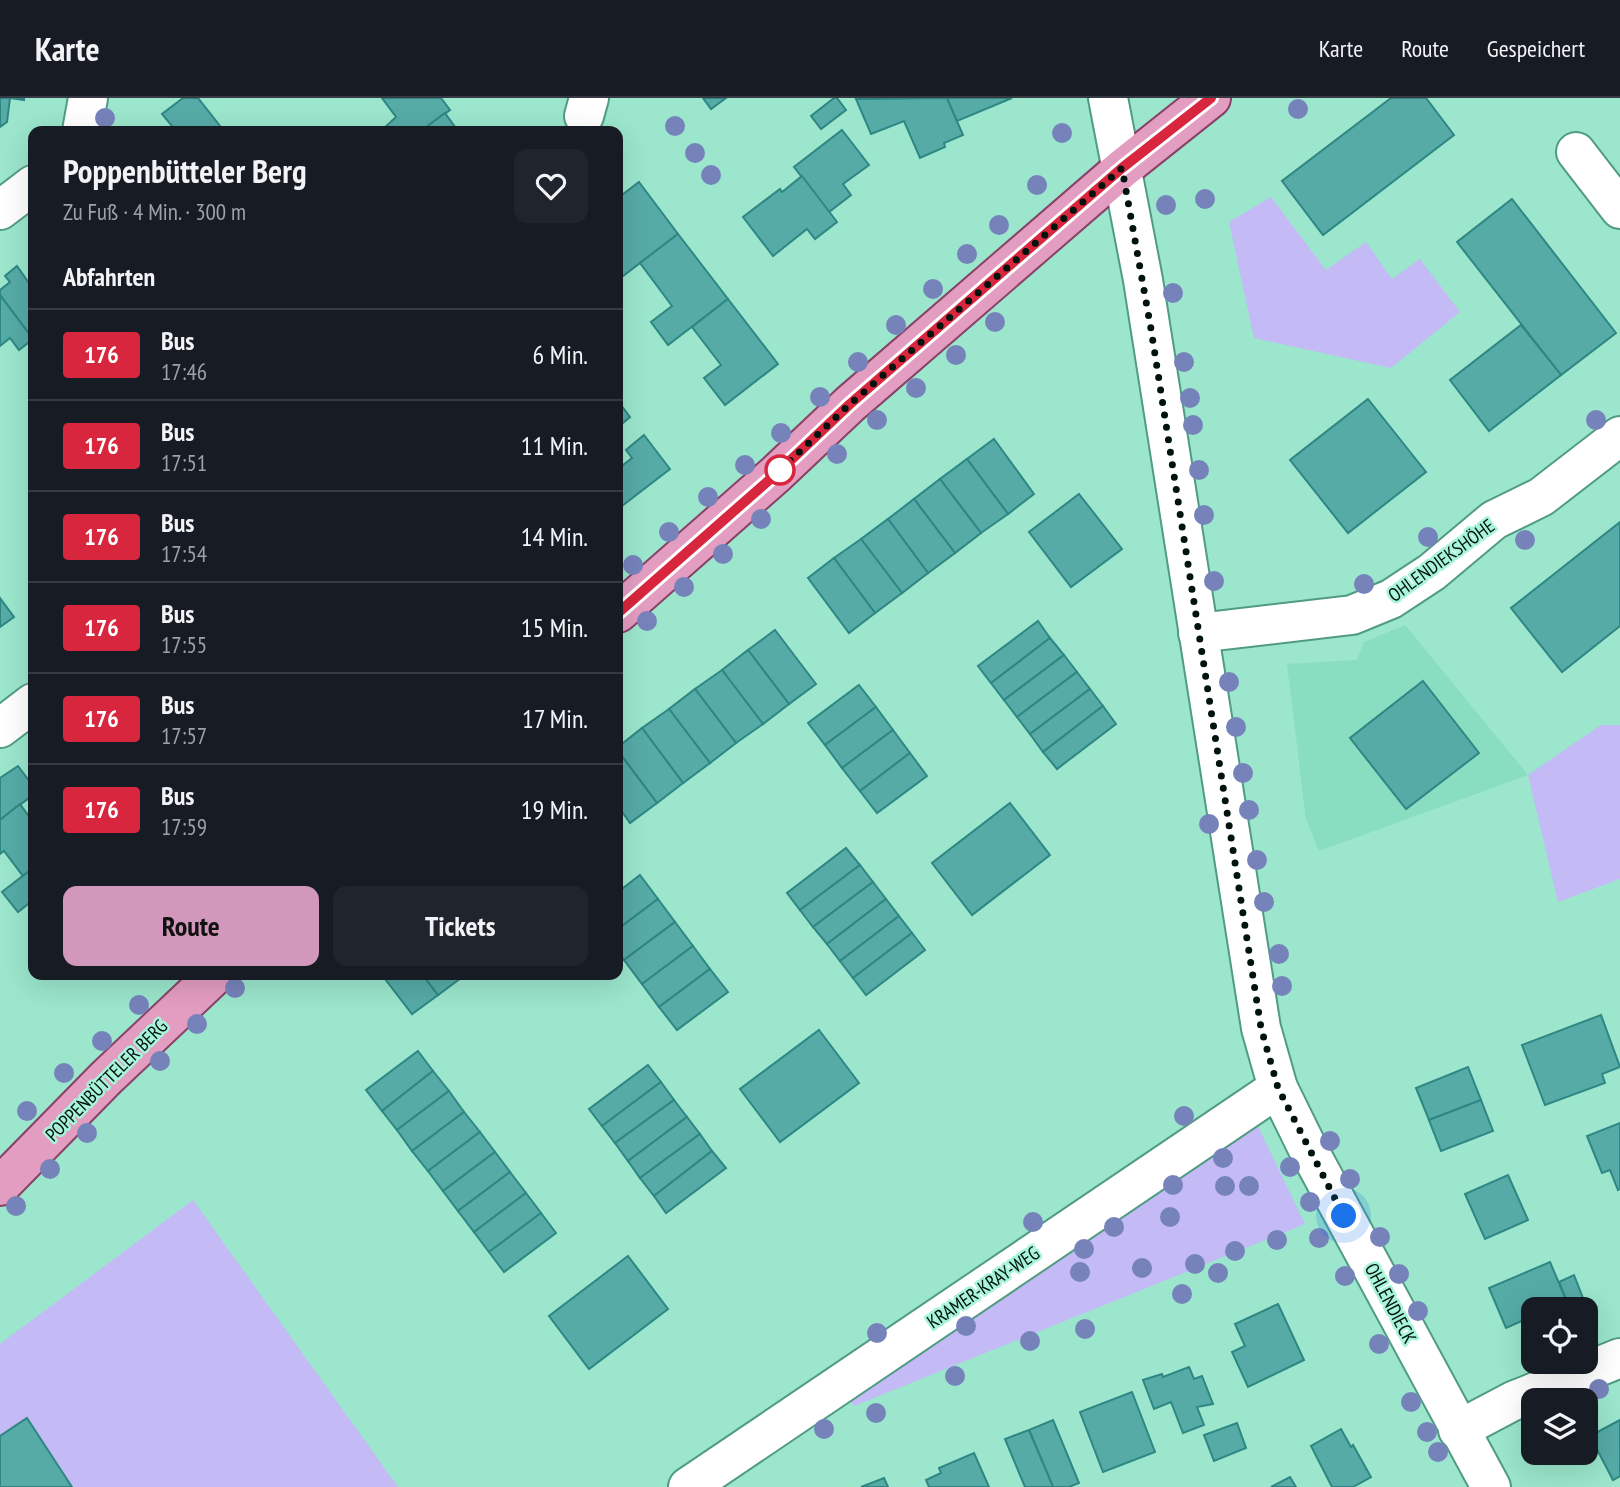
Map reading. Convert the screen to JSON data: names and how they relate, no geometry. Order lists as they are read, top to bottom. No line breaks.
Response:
{"streets":{"main road":["POPPENBÜTTELER BERG"],"street":["OHLENDIEKSHÖHE","KRAMER-KRAY-WEG","OHLENDIECK"]},"crossings":[["OHLENDIEKSHÖHE","OHLENDIECK"],["KRAMER-KRAY-WEG","OHLENDIECK"]],"lines":["bus line 176"],"page":{"header":"Karte","nav":["Karte","Route","Gespeichert"],"heading":[["Poppenbütteler Berg","Zu Fuß · 4 Min. · 300 m"],"Abfahrten"],"list":[{"mark":"176","name":"Bus","note":"17:46","value":"6 Min."},{"mark":"176","name":"Bus","note":"17:51","value":"11 Min."},{"mark":"176","name":"Bus","note":"17:54","value":"14 Min."},{"mark":"176","name":"Bus","note":"17:55","value":"15 Min."},{"mark":"176","name":"Bus","note":"17:57","value":"17 Min."},{"mark":"176","name":"Bus","note":"17:59","value":"19 Min."}],"buttons":["Route","Tickets"]}}
